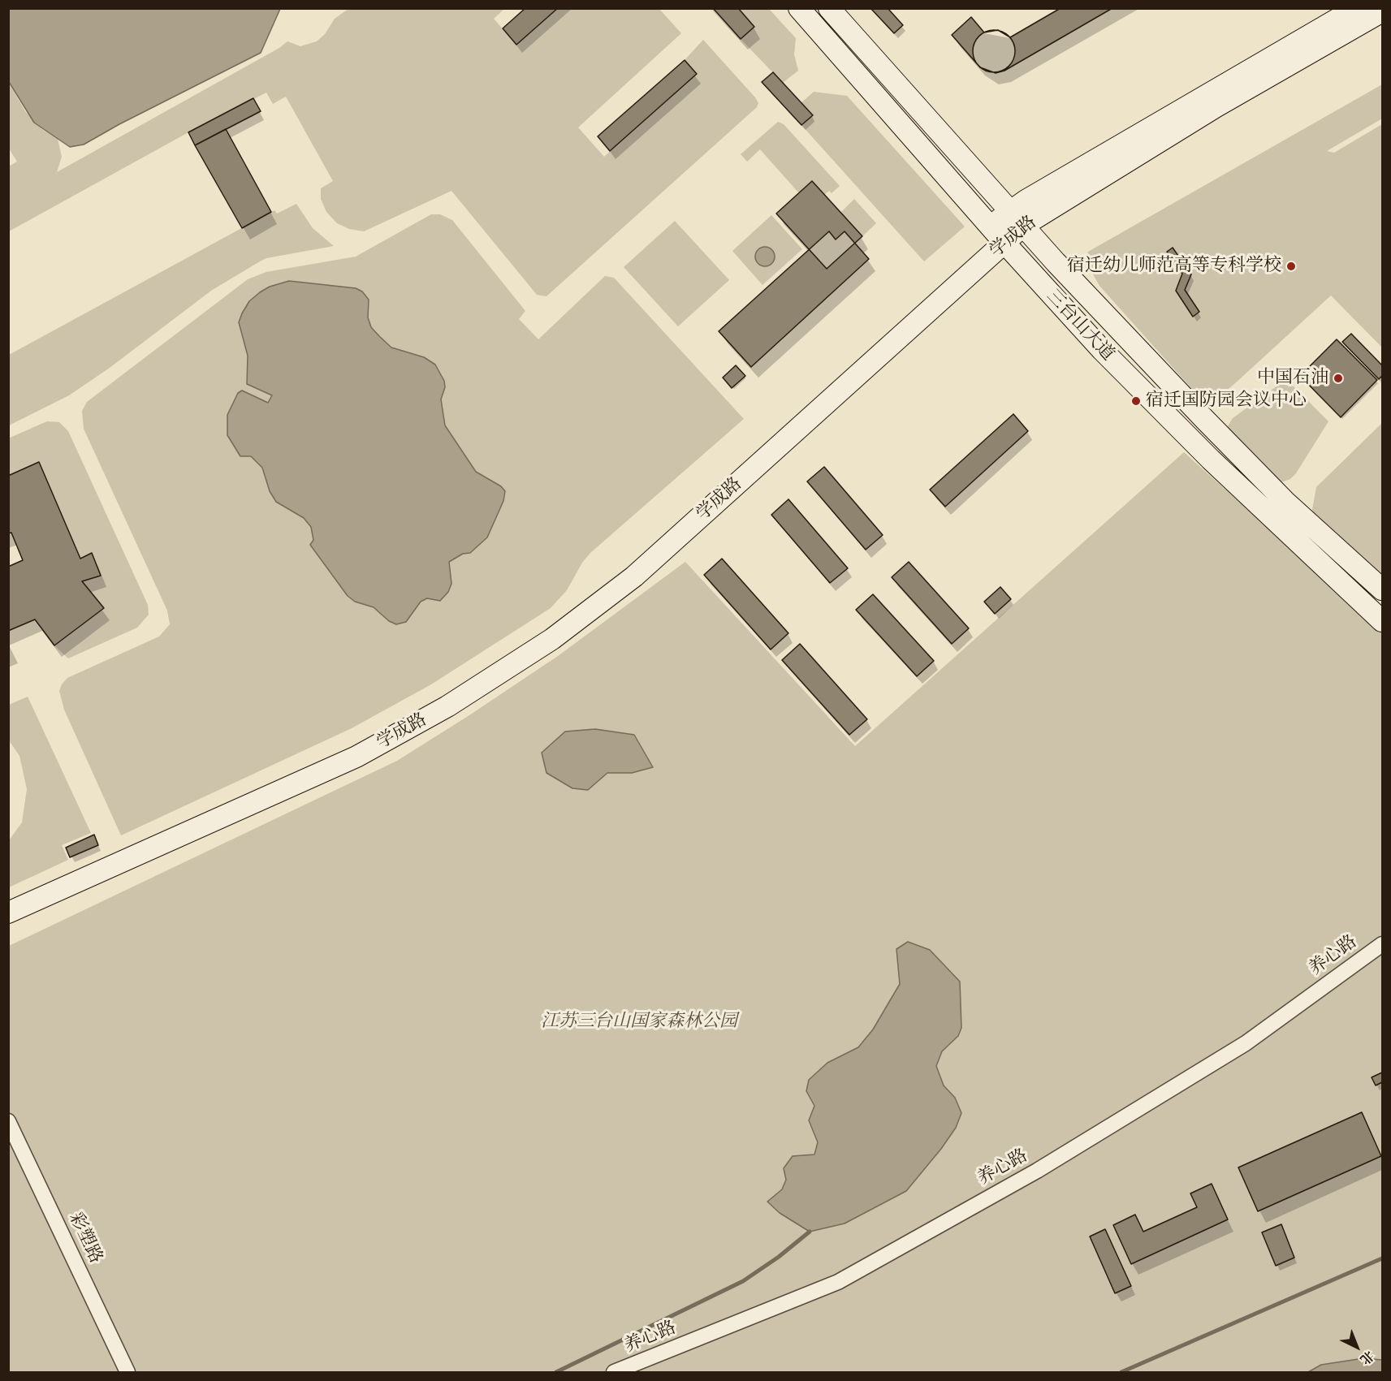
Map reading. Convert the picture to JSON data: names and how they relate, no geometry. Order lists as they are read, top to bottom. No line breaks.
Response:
{"streets":{"main road":["学成路","三台山大道"],"street":["养心路","彩塑路"]},"crossings":[["学成路","三台山大道"]],"parks":["江苏三台山国家森林公园"],"places":["宿迁幼儿师范高等专科学校","中国石油","宿迁国防园会议中心"],"north":"bottom right"}
